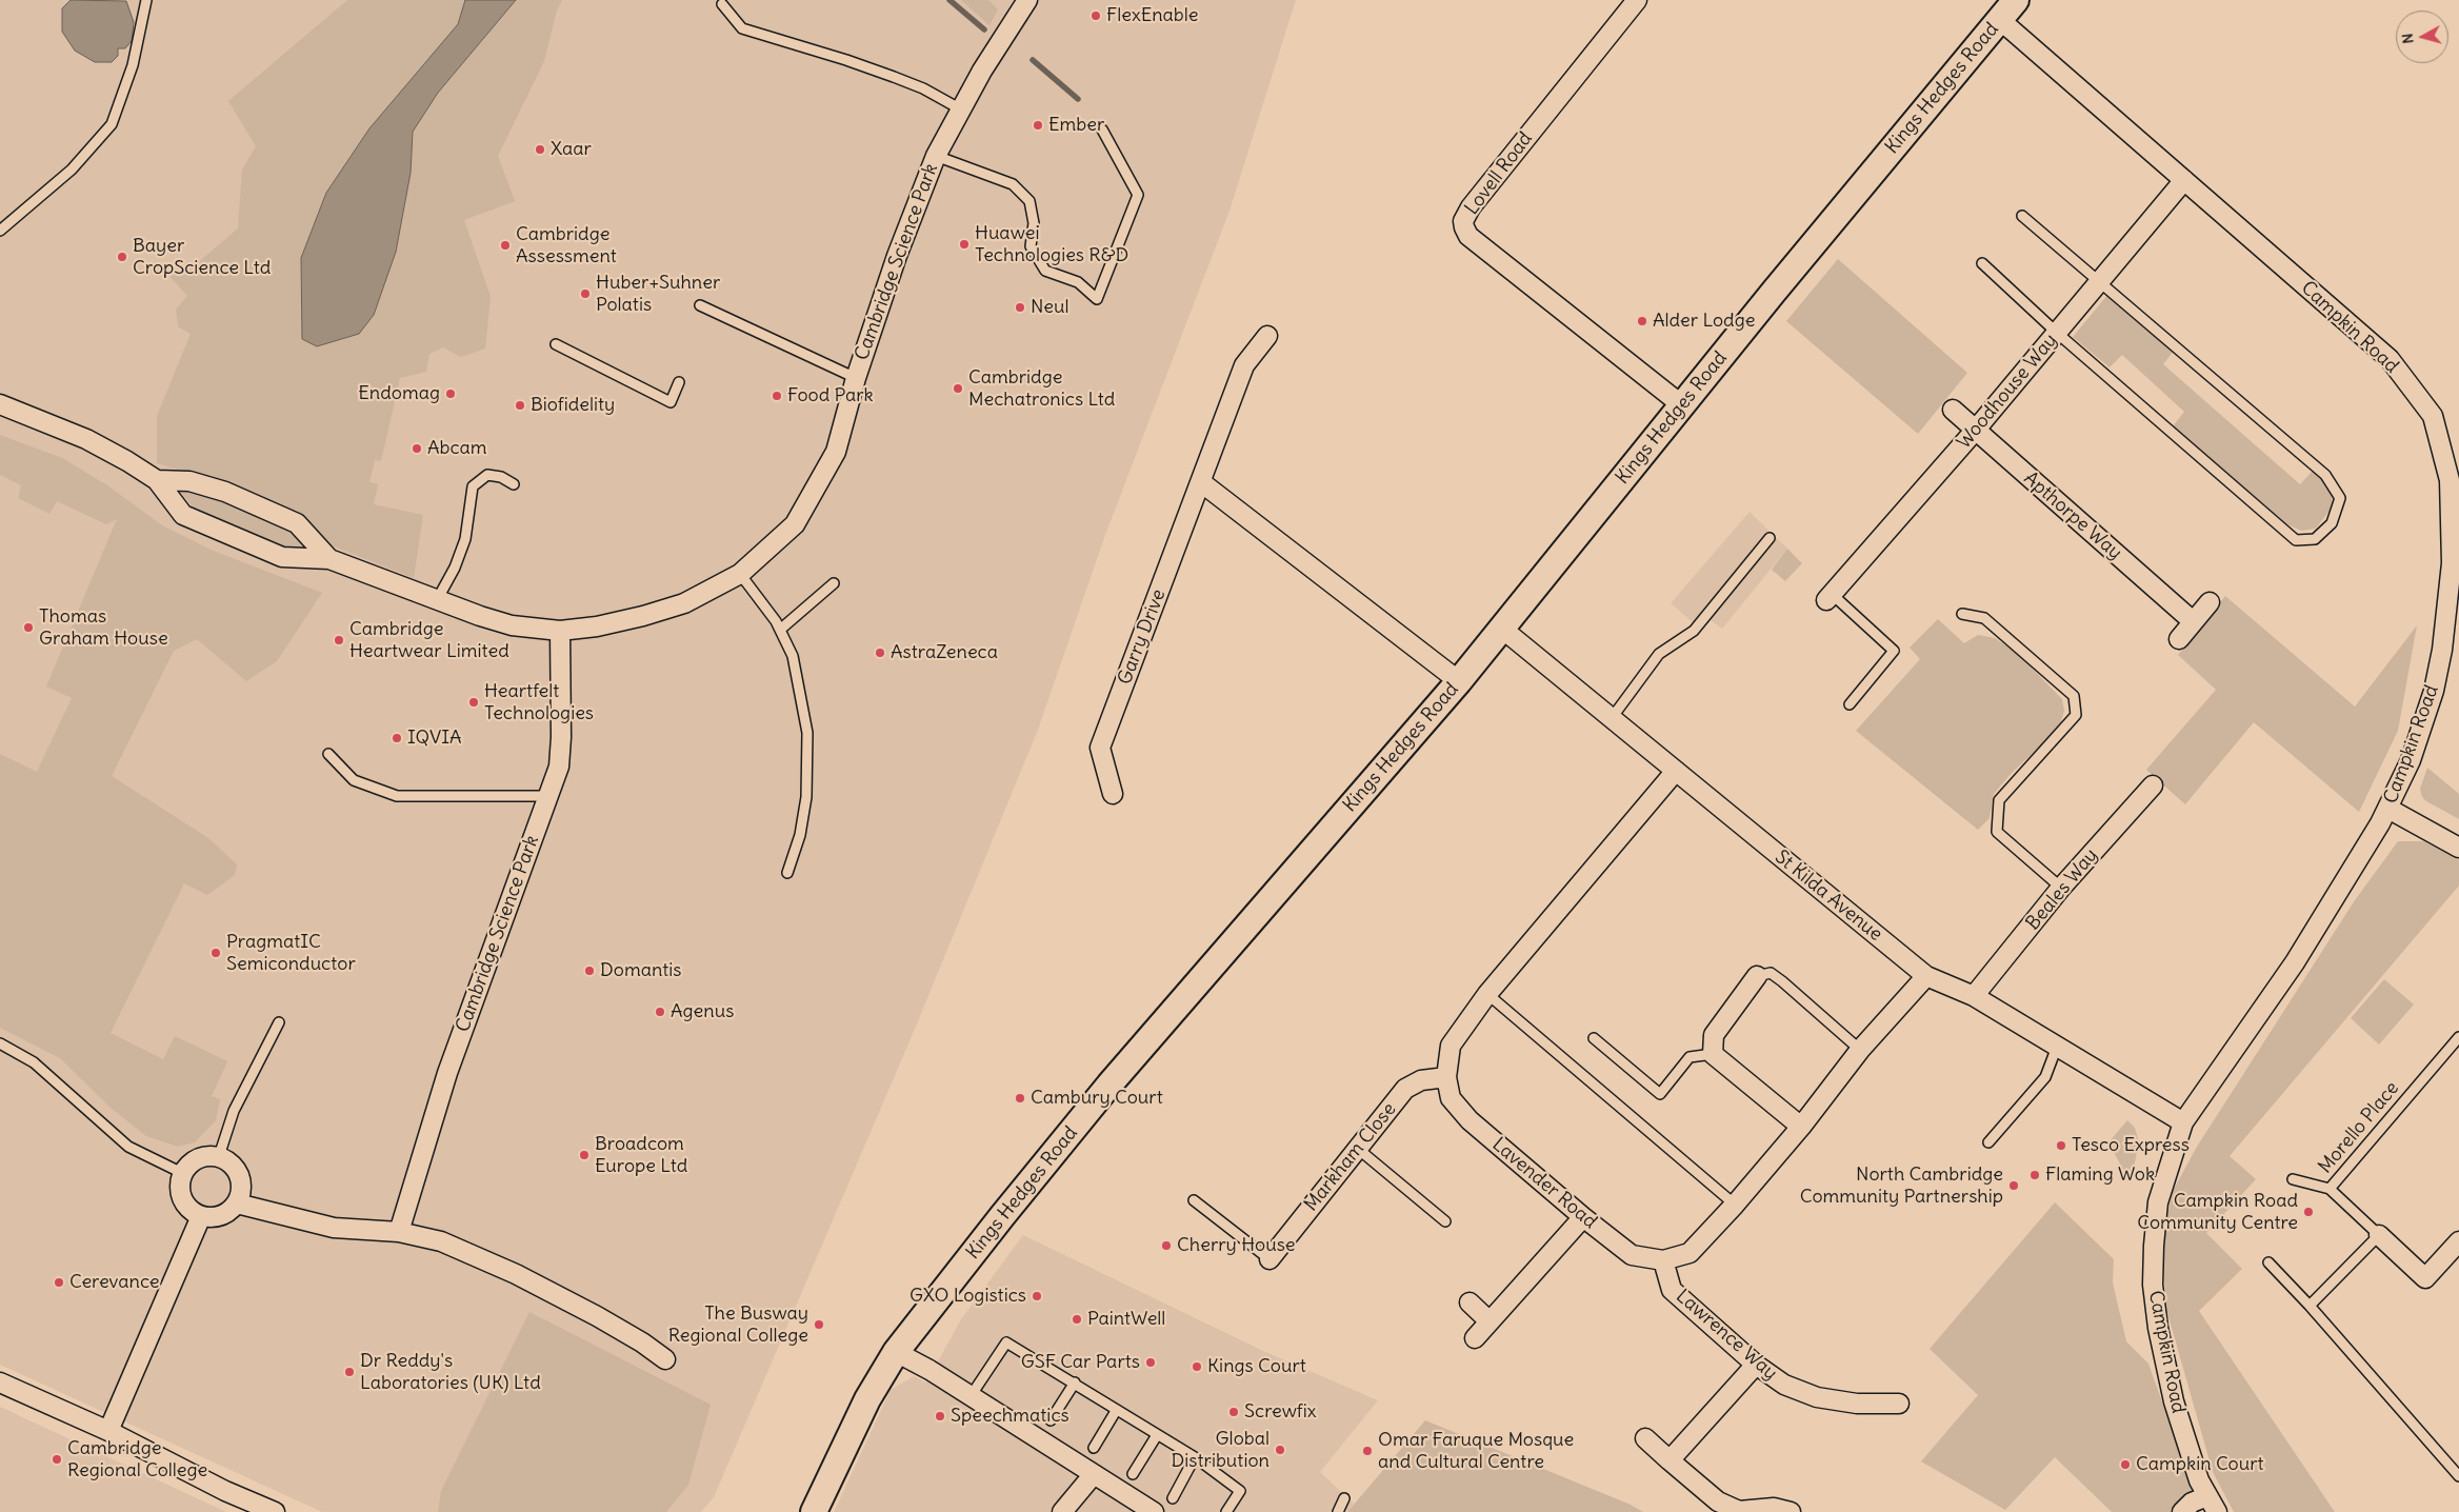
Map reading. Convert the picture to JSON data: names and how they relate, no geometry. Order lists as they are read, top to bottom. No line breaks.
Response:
{"streets":{"street":["Kings Hedges Road","Lovell Road","Cambridge Science Park","Campkin Road","Woodhouse Way","Apthorpe Way","Garry Drive","Beales Way","St Kilda Avenue","Markham Close","Lavender Road","Lawrence Way"],"lane":["Morello Place"]},"crossings":[["Kings Hedges Road","Lovell Road"],["Kings Hedges Road","Campkin Road"],["Kings Hedges Road","St Kilda Avenue"],["Campkin Road","Woodhouse Way"],["Campkin Road","St Kilda Avenue"],["Woodhouse Way","Apthorpe Way"],["Beales Way","St Kilda Avenue"],["St Kilda Avenue","Lavender Road"],["Markham Close","Lavender Road"],["Lavender Road","Lawrence Way"]],"places":["FlexEnable","Ember","Xaar","Huawei Technologies R&D","Cambridge Assessment","Bayer CropScience Ltd","Huber+Suhner Polatis","Neul","Alder Lodge","Cambridge Mechatronics Ltd","Endomag","Food Park","Biofidelity","Abcam","Thomas Graham House","Cambridge Heartwear Limited","AstraZeneca","Heartfelt Technologies","IQVIA","PragmatIC Semiconductor","Domantis","Agenus","Cambury Court","Tesco Express","Broadcom Europe Ltd","Flaming Wok","North Cambridge Community Partnership","Campkin Road Community Centre","Cherry House","Cerevance","GXO Logistics","PaintWell","The Busway Regional College","GSF Car Parts","Kings Court","Dr Reddy's Laboratories (UK) Ltd","Screwfix","Speechmatics","Global Distribution","Omar Faruque Mosque and Cultural Centre","Cambridge Regional College","Campkin Court"],"north":"left"}
